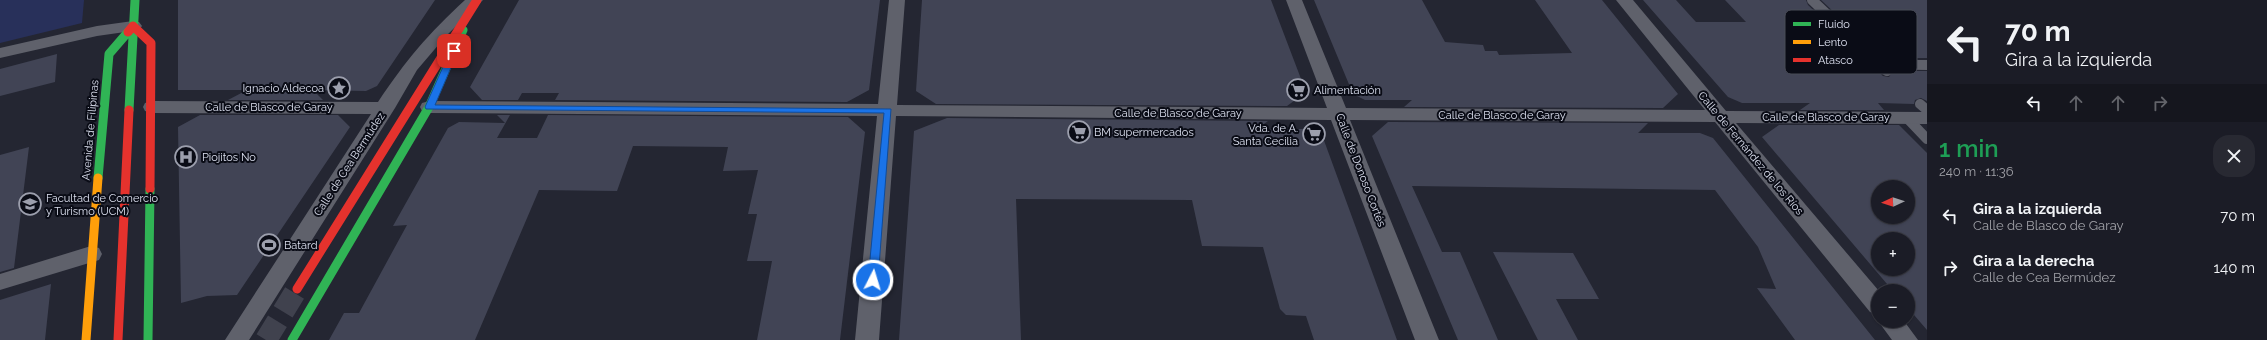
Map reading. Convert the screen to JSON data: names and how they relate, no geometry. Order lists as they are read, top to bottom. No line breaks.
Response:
{"streets":{"street":["Calle de Blasco de Garay","Avenida de Filipinas","Calle de Fernández de los Ríos","Calle de Cea Bermúdez","Calle de Donoso Cortés"]},"crossings":[["Calle de Blasco de Garay","Calle de Fernández de los Ríos"],["Calle de Blasco de Garay","Calle de Cea Bermúdez"],["Calle de Blasco de Garay","Calle de Donoso Cortés"]],"places":{"place":["Ignacio Aldecoa"],"supermarket":["Alimentación","BM supermercados","Vda. de A. Santa Cecilia"],"hospital":["Piojitos No"],"school or university":["Facultad de Comercio y Turismo (UCM)"],"sports":["Batard"]},"legend":["Fluido","Lento","Atasco"],"north":"left","page":{"turn":["70 m","Gira a la izquierda"],"heading":["1 min","240 m · 11:36"],"map_buttons":["+","−"],"list":[{"name":"Gira a la izquierda","note":"Calle de Blasco de Garay","value":"70 m"},{"name":"Gira a la derecha","note":"Calle de Cea Bermúdez","value":"140 m"}]}}
